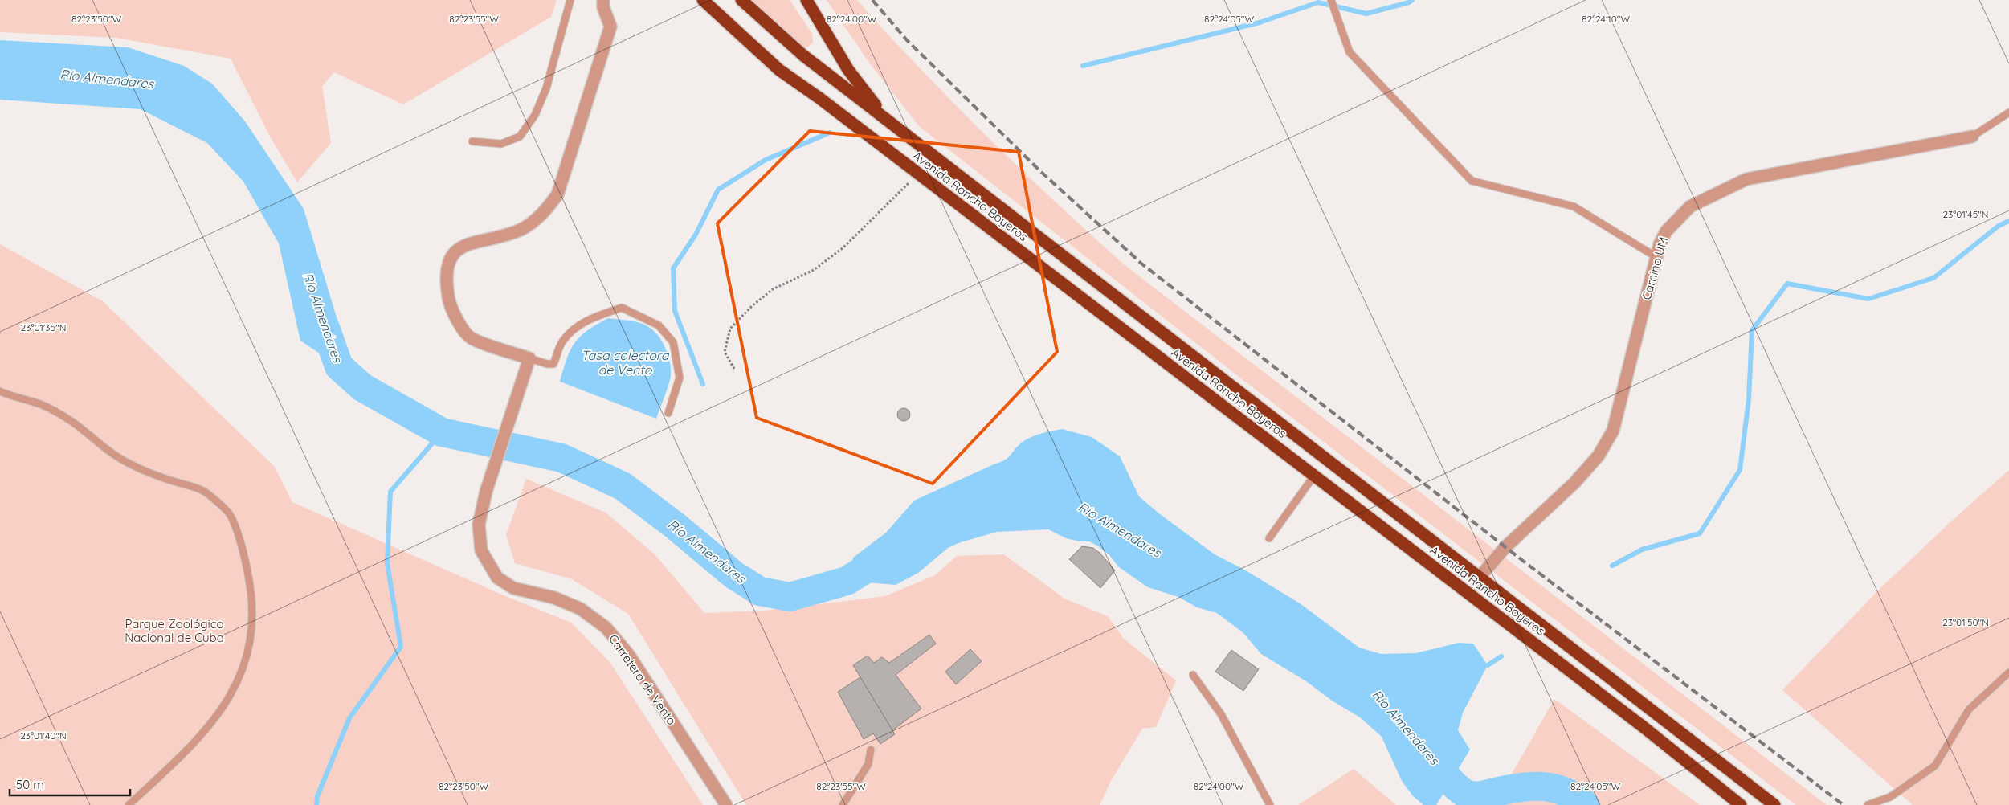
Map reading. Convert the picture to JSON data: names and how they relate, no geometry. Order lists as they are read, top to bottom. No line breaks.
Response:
{"streets":{"highway":["Avenida Rancho Boyeros"],"street":["Camino UM","Carretera de Vento"]},"crossings":[["Avenida Rancho Boyeros","Camino UM"]],"water":["Río Almendares","Tasa colectora de Vento"],"parks":["Parque Zoológico Nacional de Cuba"],"scale_bar":"50 m","coordinates":["82°23'50\"W","82°23'55\"W","82°24'00\"W","82°24'05\"W","82°24'10\"W","23°01'45\"N","23°01'35\"N","23°01'50\"N","23°01'40\"N"]}
